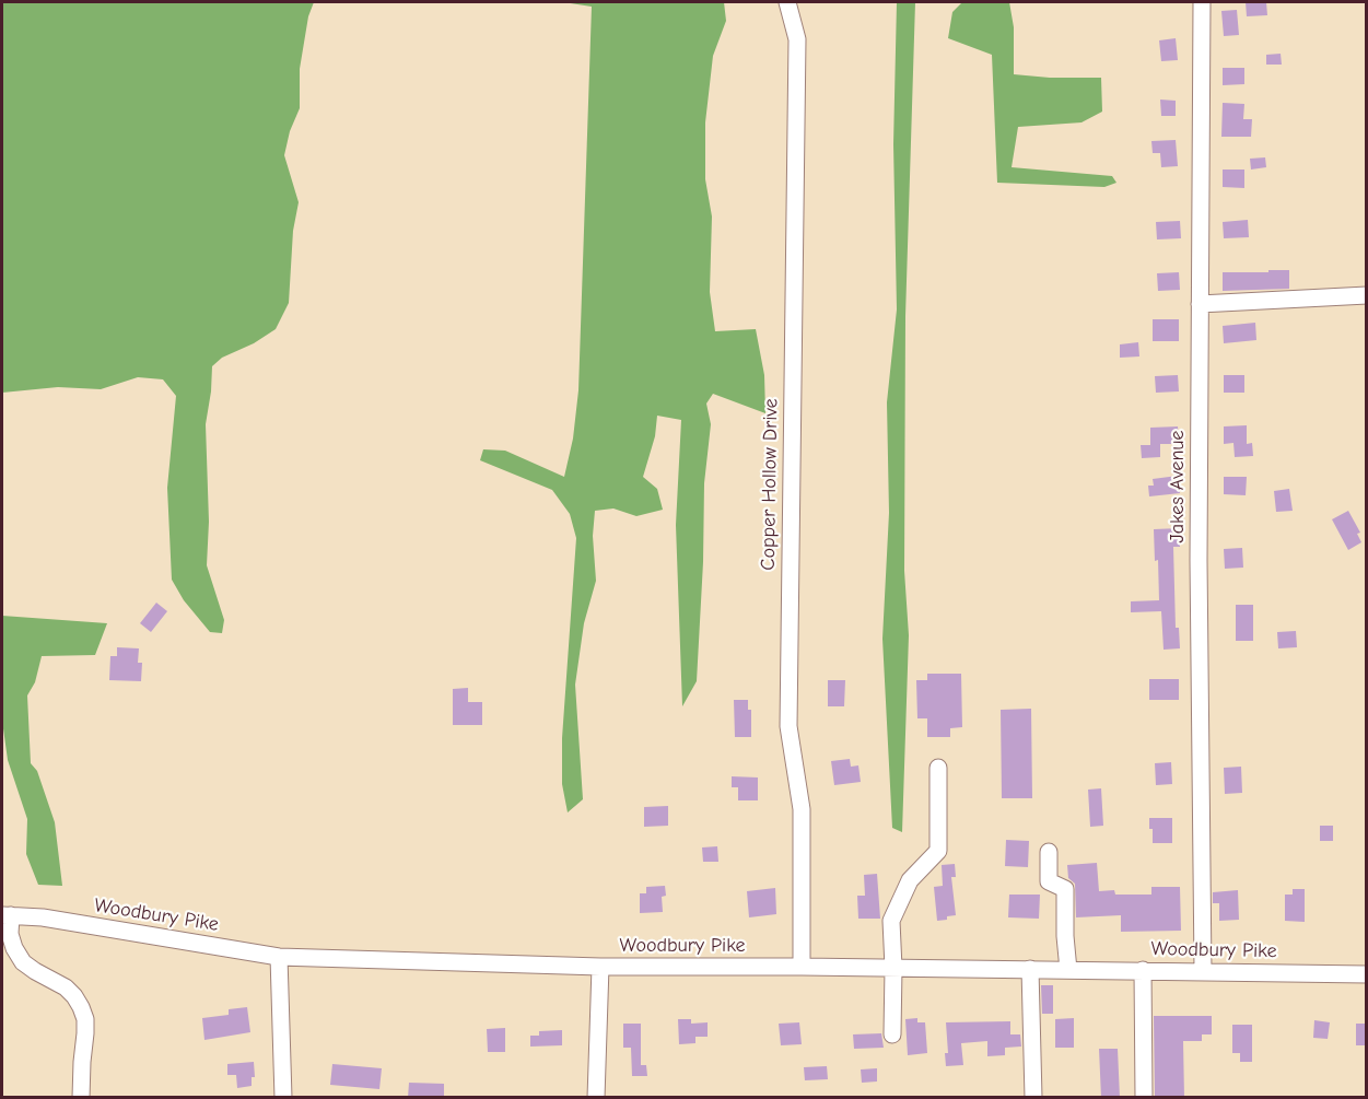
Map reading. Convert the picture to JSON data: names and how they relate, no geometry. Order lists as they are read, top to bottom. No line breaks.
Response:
{"streets":{"street":["Copper Hollow Drive","Jakes Avenue","Woodbury Pike"]},"crossings":[["Copper Hollow Drive","Woodbury Pike"],["Jakes Avenue","Woodbury Pike"]]}
